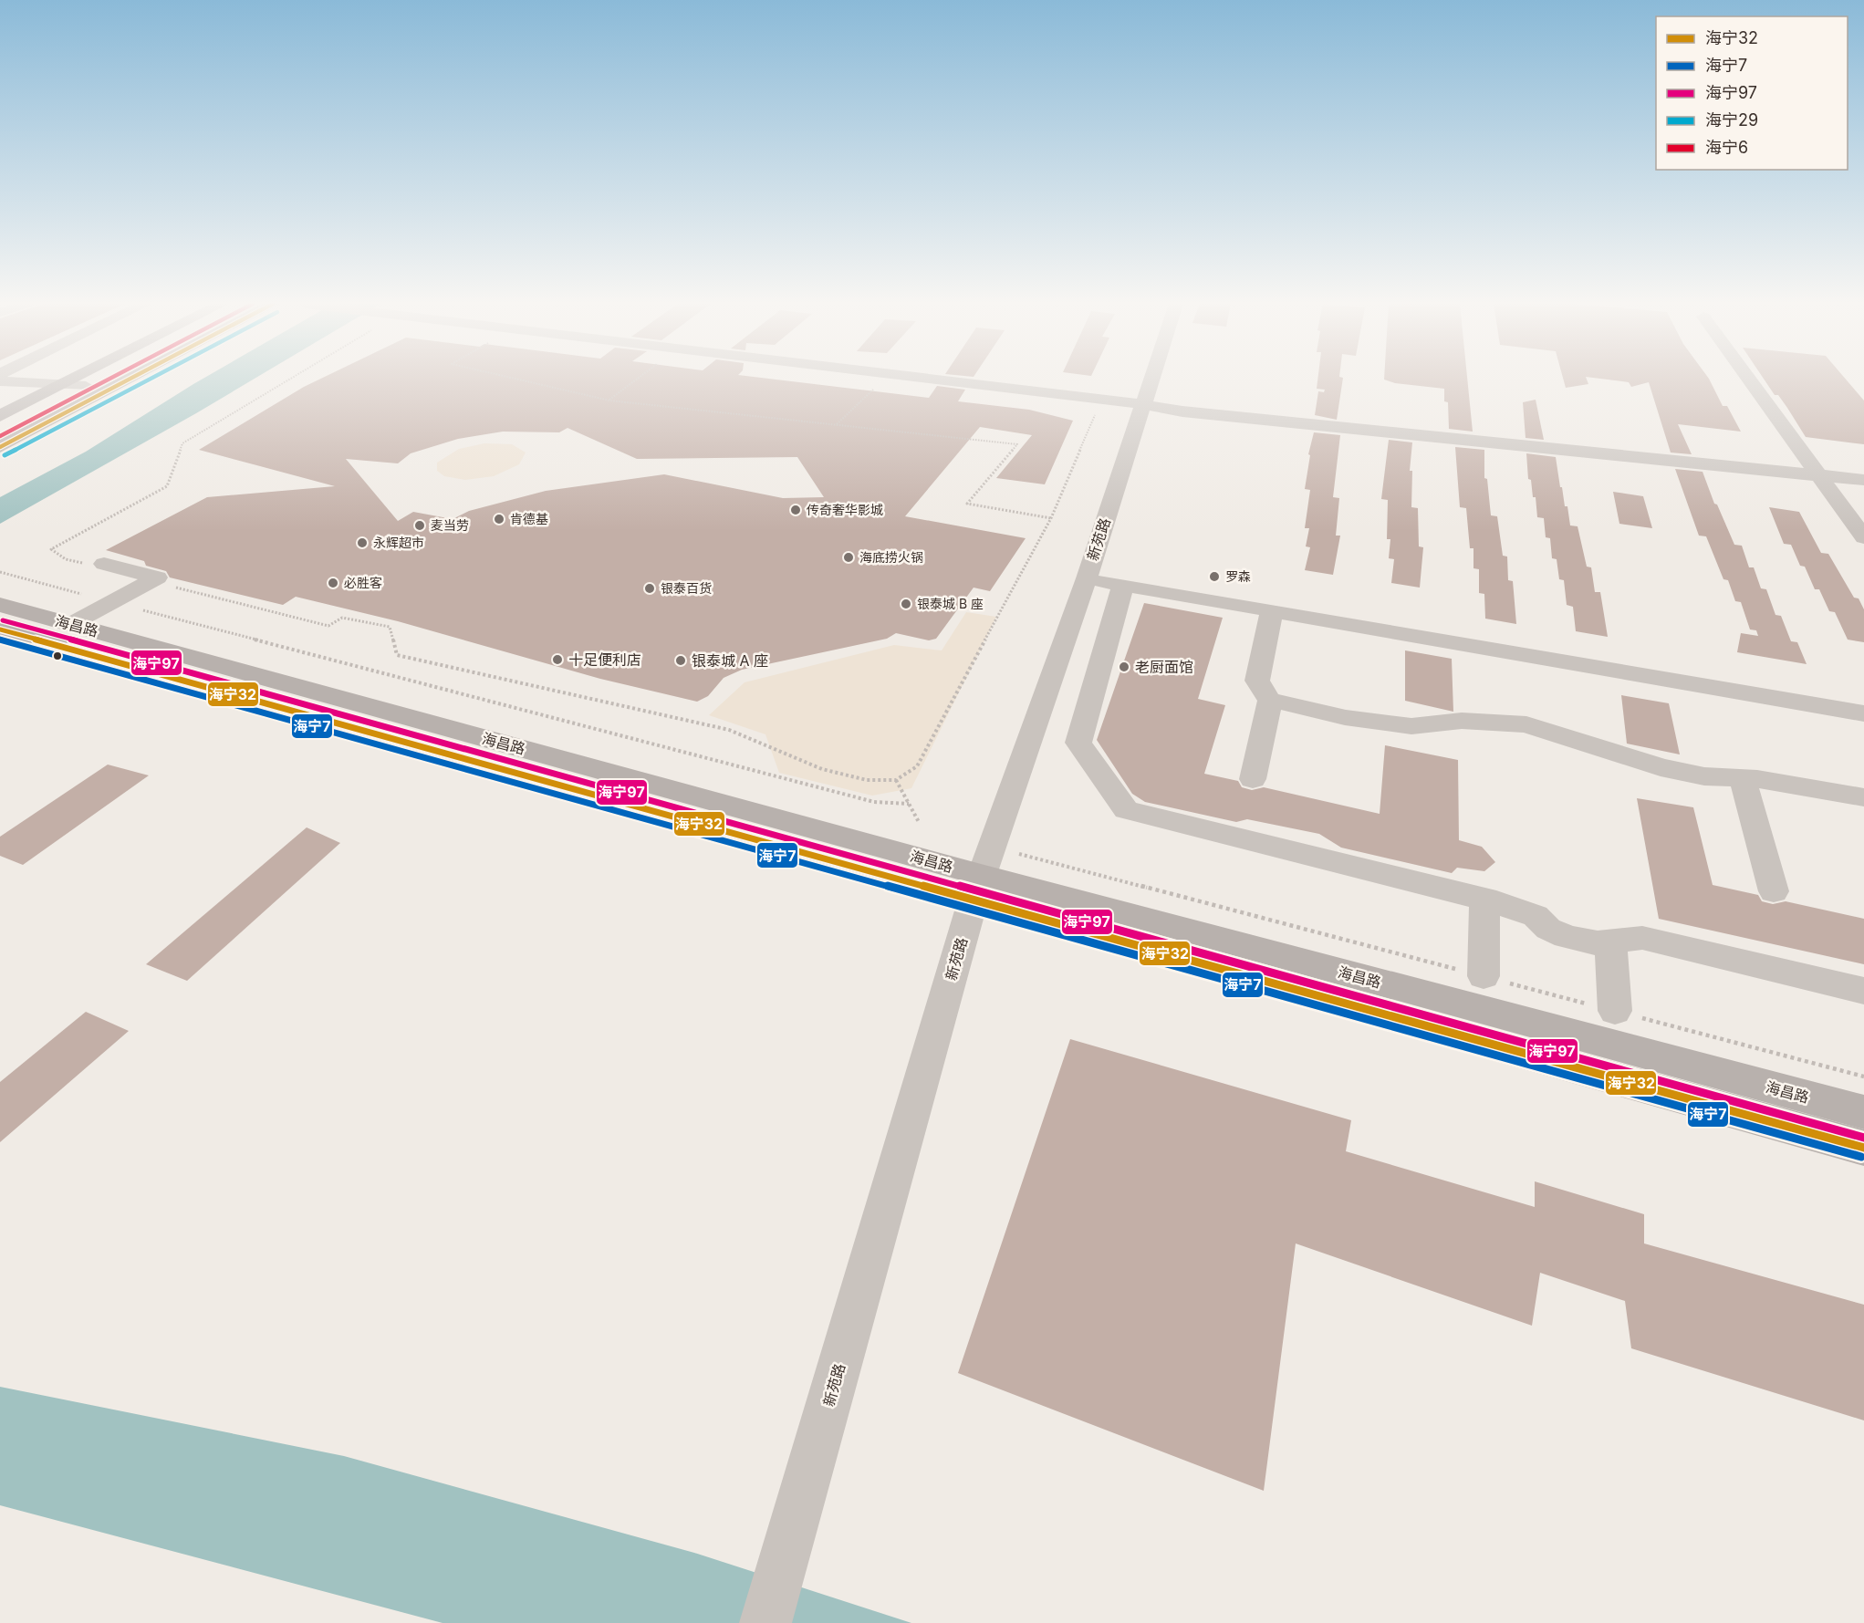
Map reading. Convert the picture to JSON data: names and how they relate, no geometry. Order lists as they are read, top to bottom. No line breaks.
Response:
{"streets":{"main road":["海昌路"],"street":["新苑路"]},"crossings":[["新苑路","海昌路"]],"places":["传奇奢华影城","肯德基","麦当劳","永辉超市","海底捞火锅","罗森","必胜客","银泰百货","银泰城 B 座","十足便利店","银泰城 A 座","老厨面馆"],"lines":["transit line 海宁32","transit line 海宁29","transit line 海宁6","transit line 海宁97","transit line 海宁7"],"legend":["海宁32","海宁7","海宁97","海宁29","海宁6"]}
